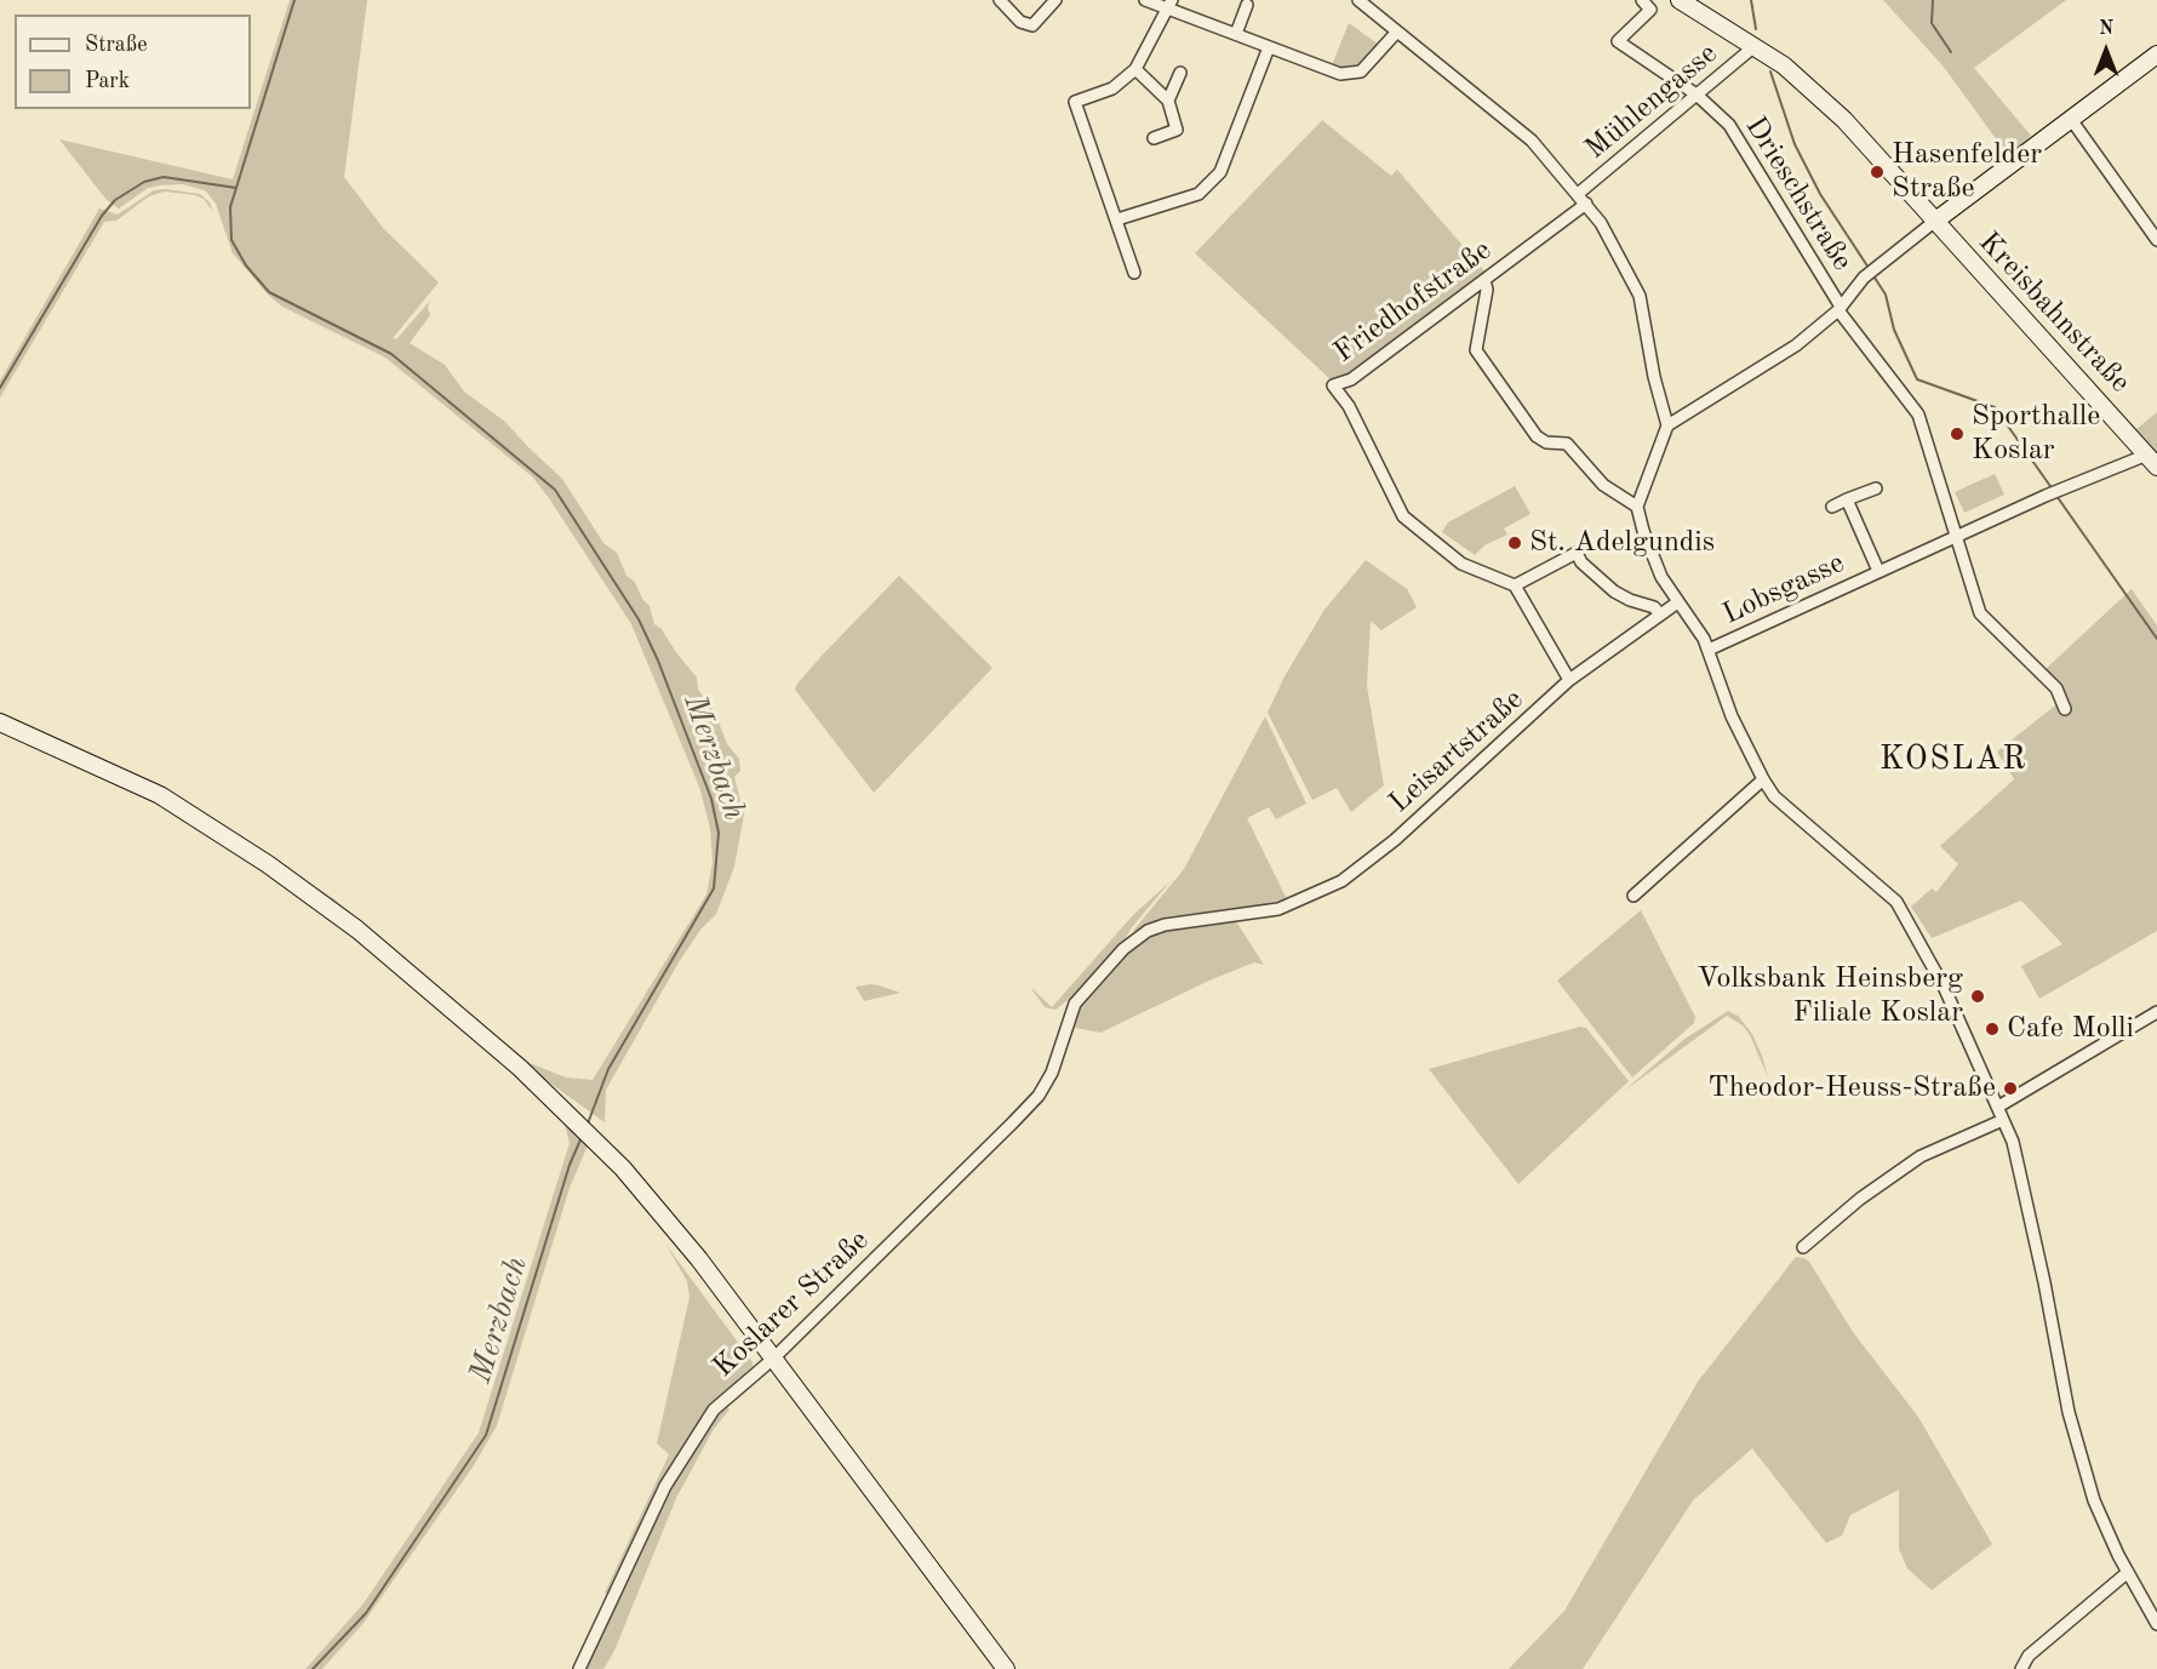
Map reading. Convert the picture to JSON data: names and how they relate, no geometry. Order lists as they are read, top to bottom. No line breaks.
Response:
{"streets":{"main road":["Kreisbahnstraße"],"street":["Mühlengasse","Drieschstraße","Friedhofstraße","Lobsgasse","Leisartstraße","Koslarer Straße"]},"crossings":[["Mühlengasse","Drieschstraße"],["Mühlengasse","Kreisbahnstraße"],["Drieschstraße","Lobsgasse"],["Kreisbahnstraße","Lobsgasse"],["Leisartstraße","Koslarer Straße"]],"districts":["KOSLAR"],"water":["Merzbach"],"places":["Hasenfelder Straße","Sporthalle Koslar","St. Adelgundis","Volksbank Heinsberg Filiale Koslar","Cafe Molli","Theodor-Heuss-Straße"],"legend":["Straße","Park"],"north":"top"}
